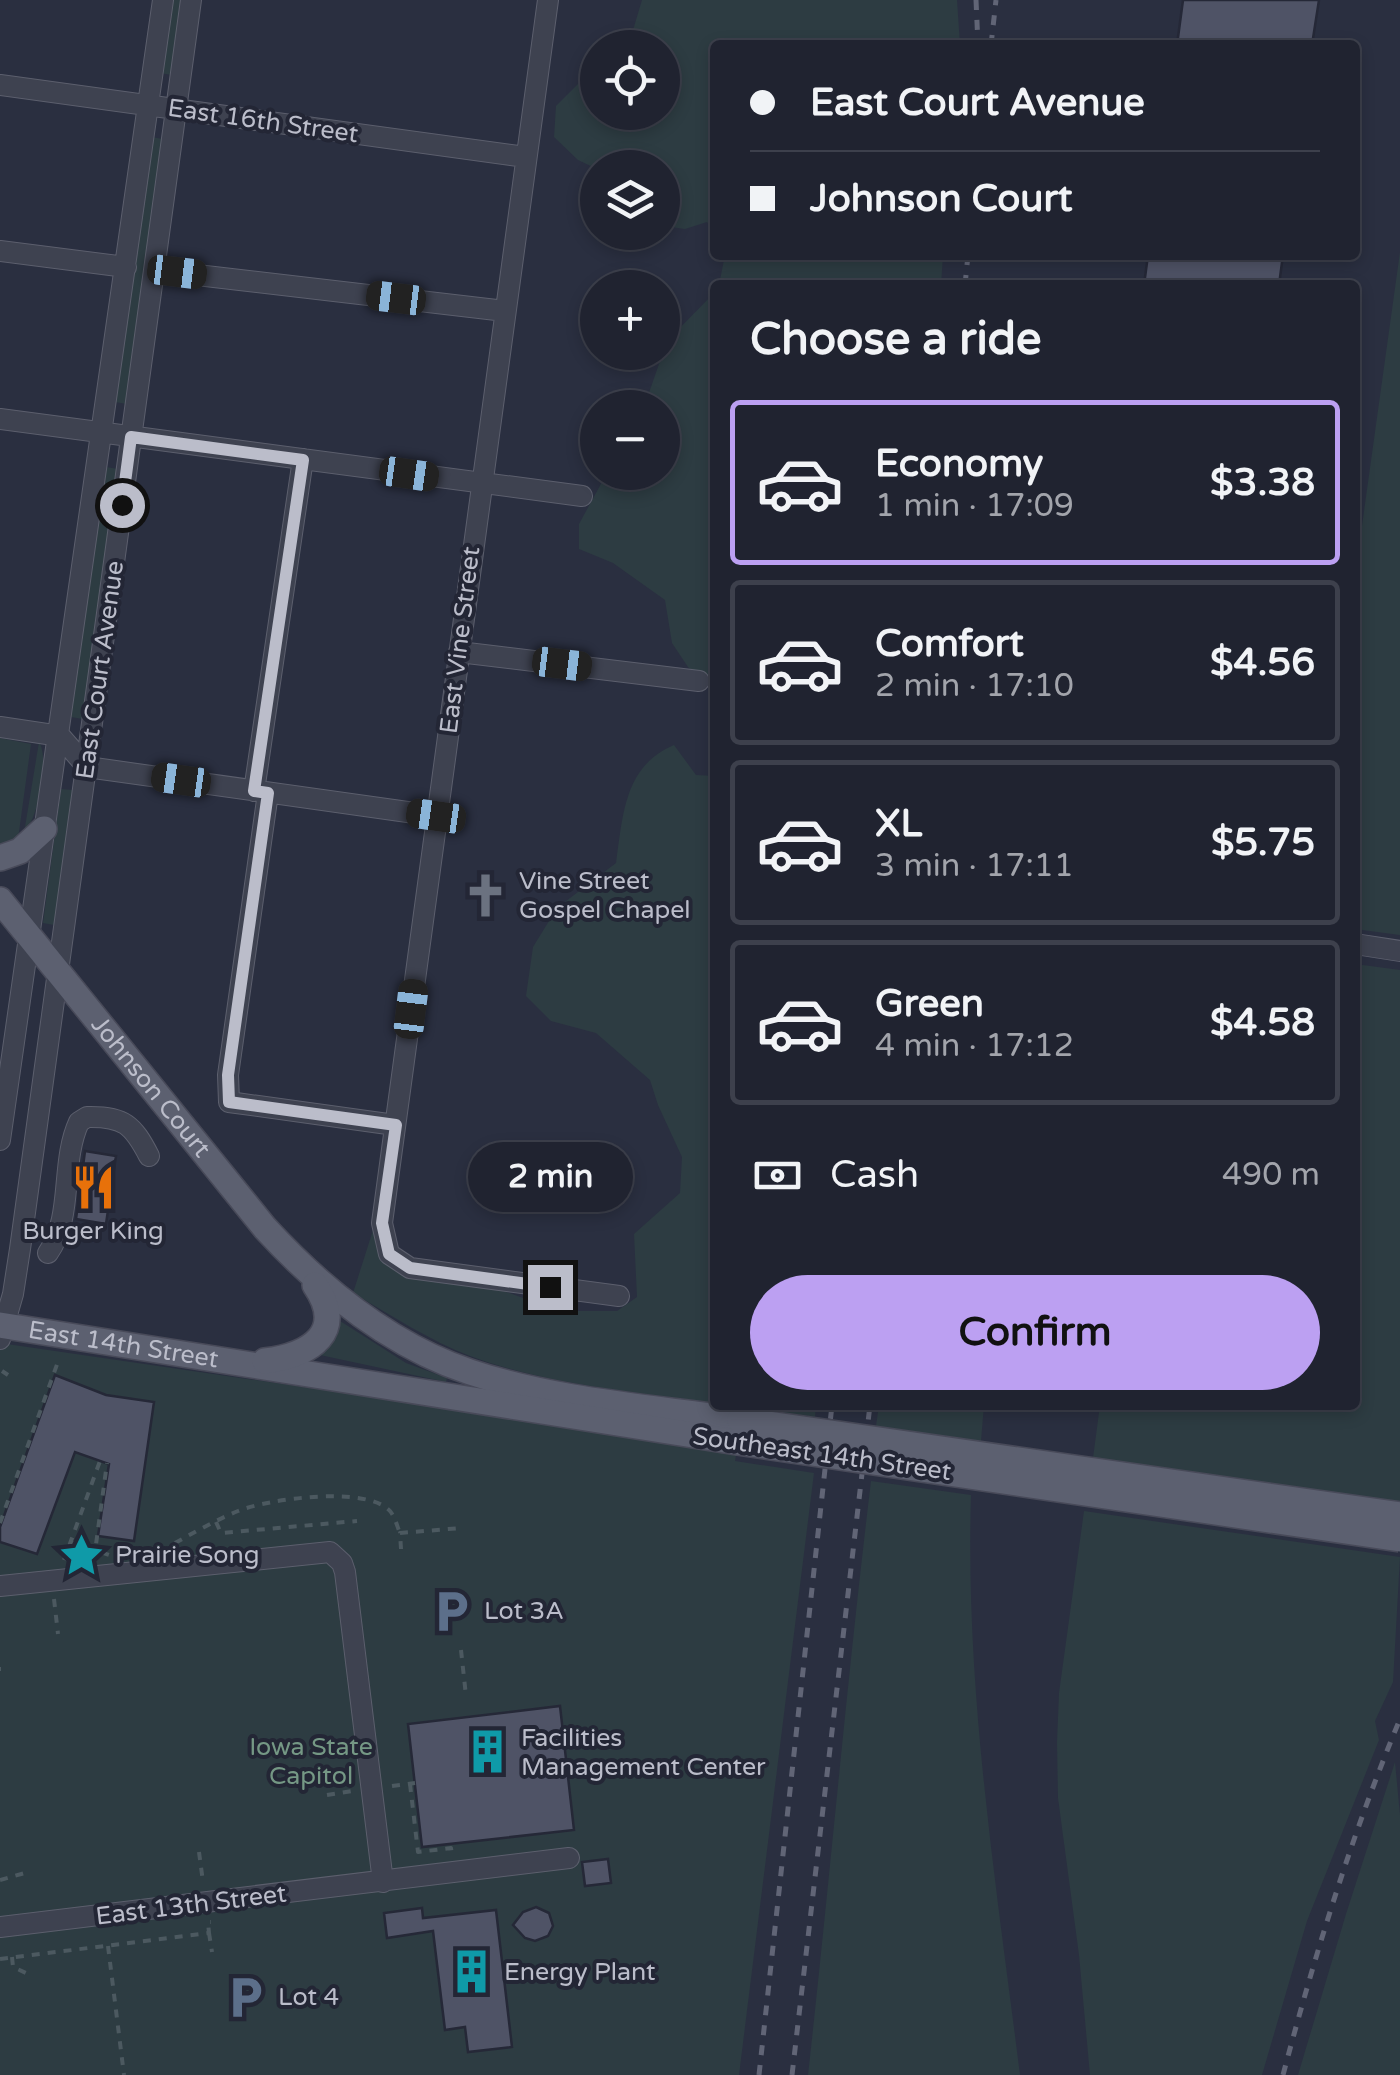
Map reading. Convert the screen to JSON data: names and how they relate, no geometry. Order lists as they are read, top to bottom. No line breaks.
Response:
{"streets":{"main road":["Johnson Court","East 14th Street","Southeast 14th Street"],"street":["East 16th Street","East Vine Street","East Court Avenue","East 13th Street"]},"crossings":[["East 16th Street","East Vine Street"],["East 16th Street","East Court Avenue"],["East Court Avenue","Johnson Court"],["East Court Avenue","East 14th Street"],["Johnson Court","Southeast 14th Street"],["East 14th Street","Southeast 14th Street"]],"parks":["Iowa State Capitol"],"places":{"church":["Vine Street Gospel Chapel"],"restaurant":["Burger King"],"place":["Prairie Song"],"parking":["Lot 3A","Lot 4"],"building":["Facilities Management Center","Energy Plant"]},"page":{"map_buttons":["+","−"],"banner":["East Court Avenue","Johnson Court"],"heading":"Choose a ride","list":[{"name":"Economy","note":"1 min · 17:09","value":"$3.38"},{"name":"Comfort","note":"2 min · 17:10","value":"$4.56"},{"name":"XL","note":"3 min · 17:11","value":"$5.75"},{"name":"Green","note":"4 min · 17:12","value":"$4.58"}],"pay":["Cash","490 m"],"bubble":"2 min","buttons":"Confirm"}}
